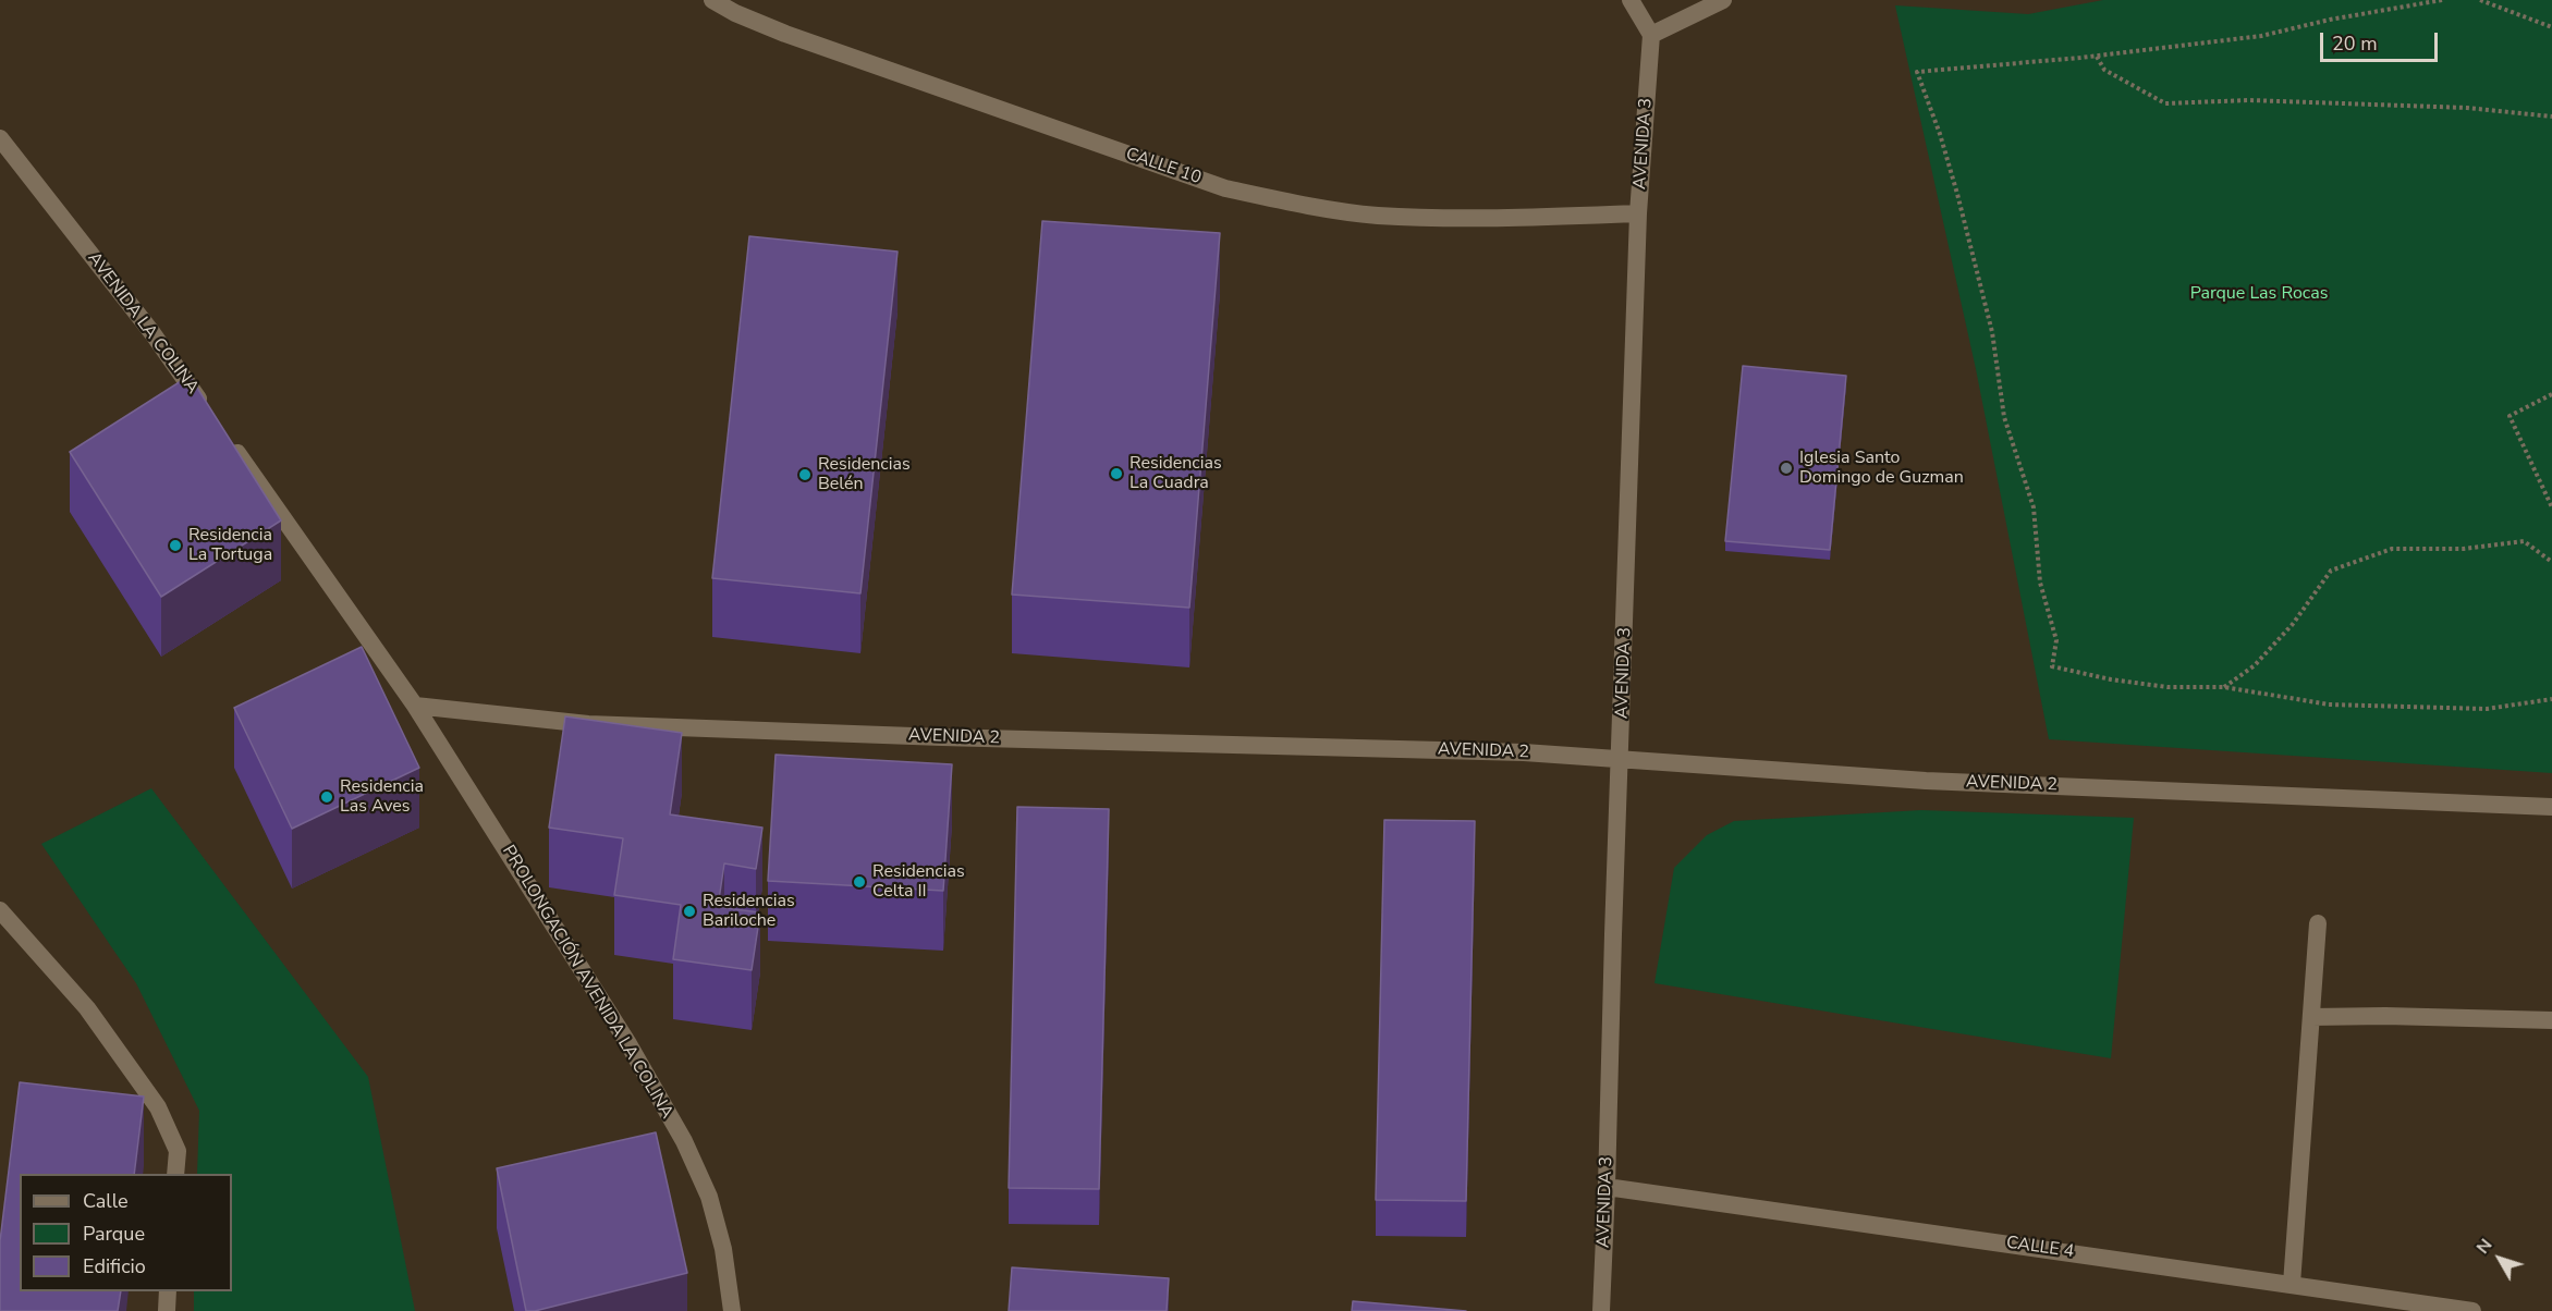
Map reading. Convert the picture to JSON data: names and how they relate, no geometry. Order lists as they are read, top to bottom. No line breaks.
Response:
{"streets":{"street":["AVENIDA 3","CALLE 10","AVENIDA LA COLINA","AVENIDA 2","PROLONGACIÓN AVENIDA LA COLINA","CALLE 4"]},"crossings":[["AVENIDA 3","CALLE 10"],["AVENIDA 3","AVENIDA 2"],["AVENIDA 3","CALLE 4"],["AVENIDA 2","PROLONGACIÓN AVENIDA LA COLINA"]],"parks":["Parque Las Rocas"],"places":["Iglesia Santo Domingo de Guzman","Residencias La Cuadra","Residencias Belén","Residencia La Tortuga","Residencia Las Aves","Residencias Celta II","Residencias Bariloche"],"legend":["Calle","Parque","Edificio"],"scale_bar":"20 m","north":"top left"}
